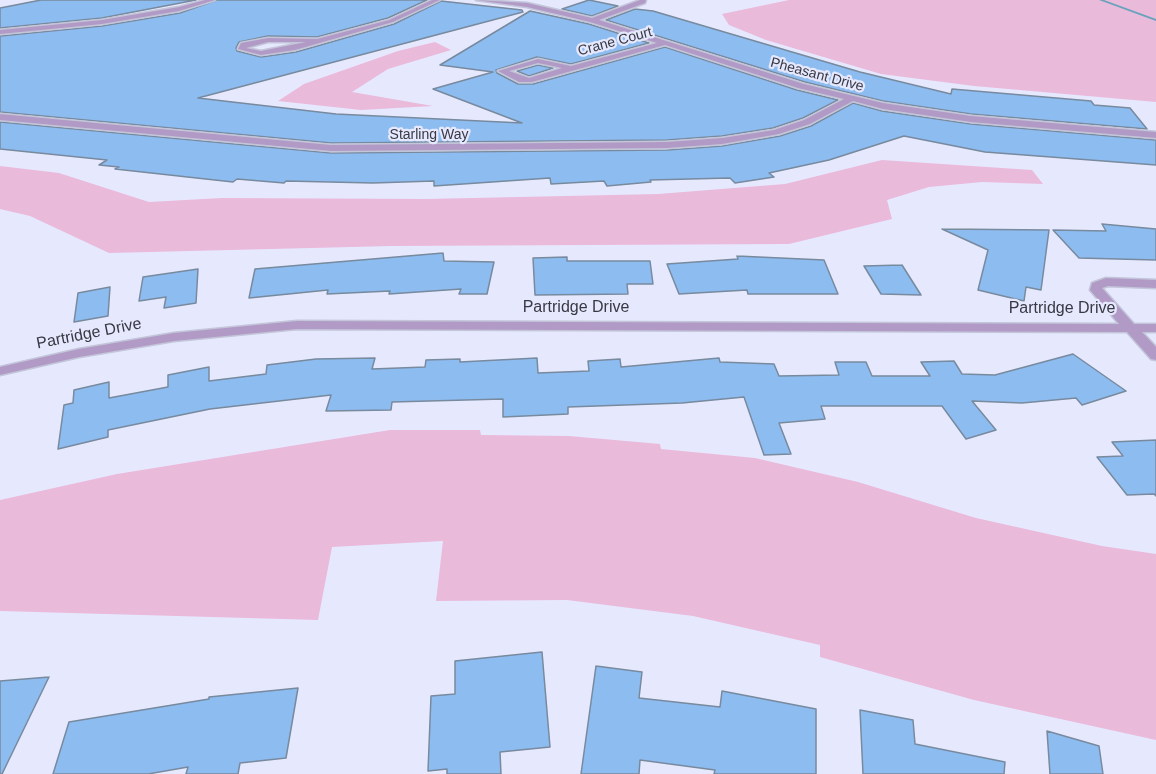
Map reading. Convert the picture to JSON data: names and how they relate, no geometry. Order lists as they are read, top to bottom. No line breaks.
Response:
{"streets":{"street":["Crane Court","Pheasant Drive","Starling Way","Partridge Drive"]},"crossings":[["Crane Court","Pheasant Drive"],["Pheasant Drive","Starling Way"]]}
